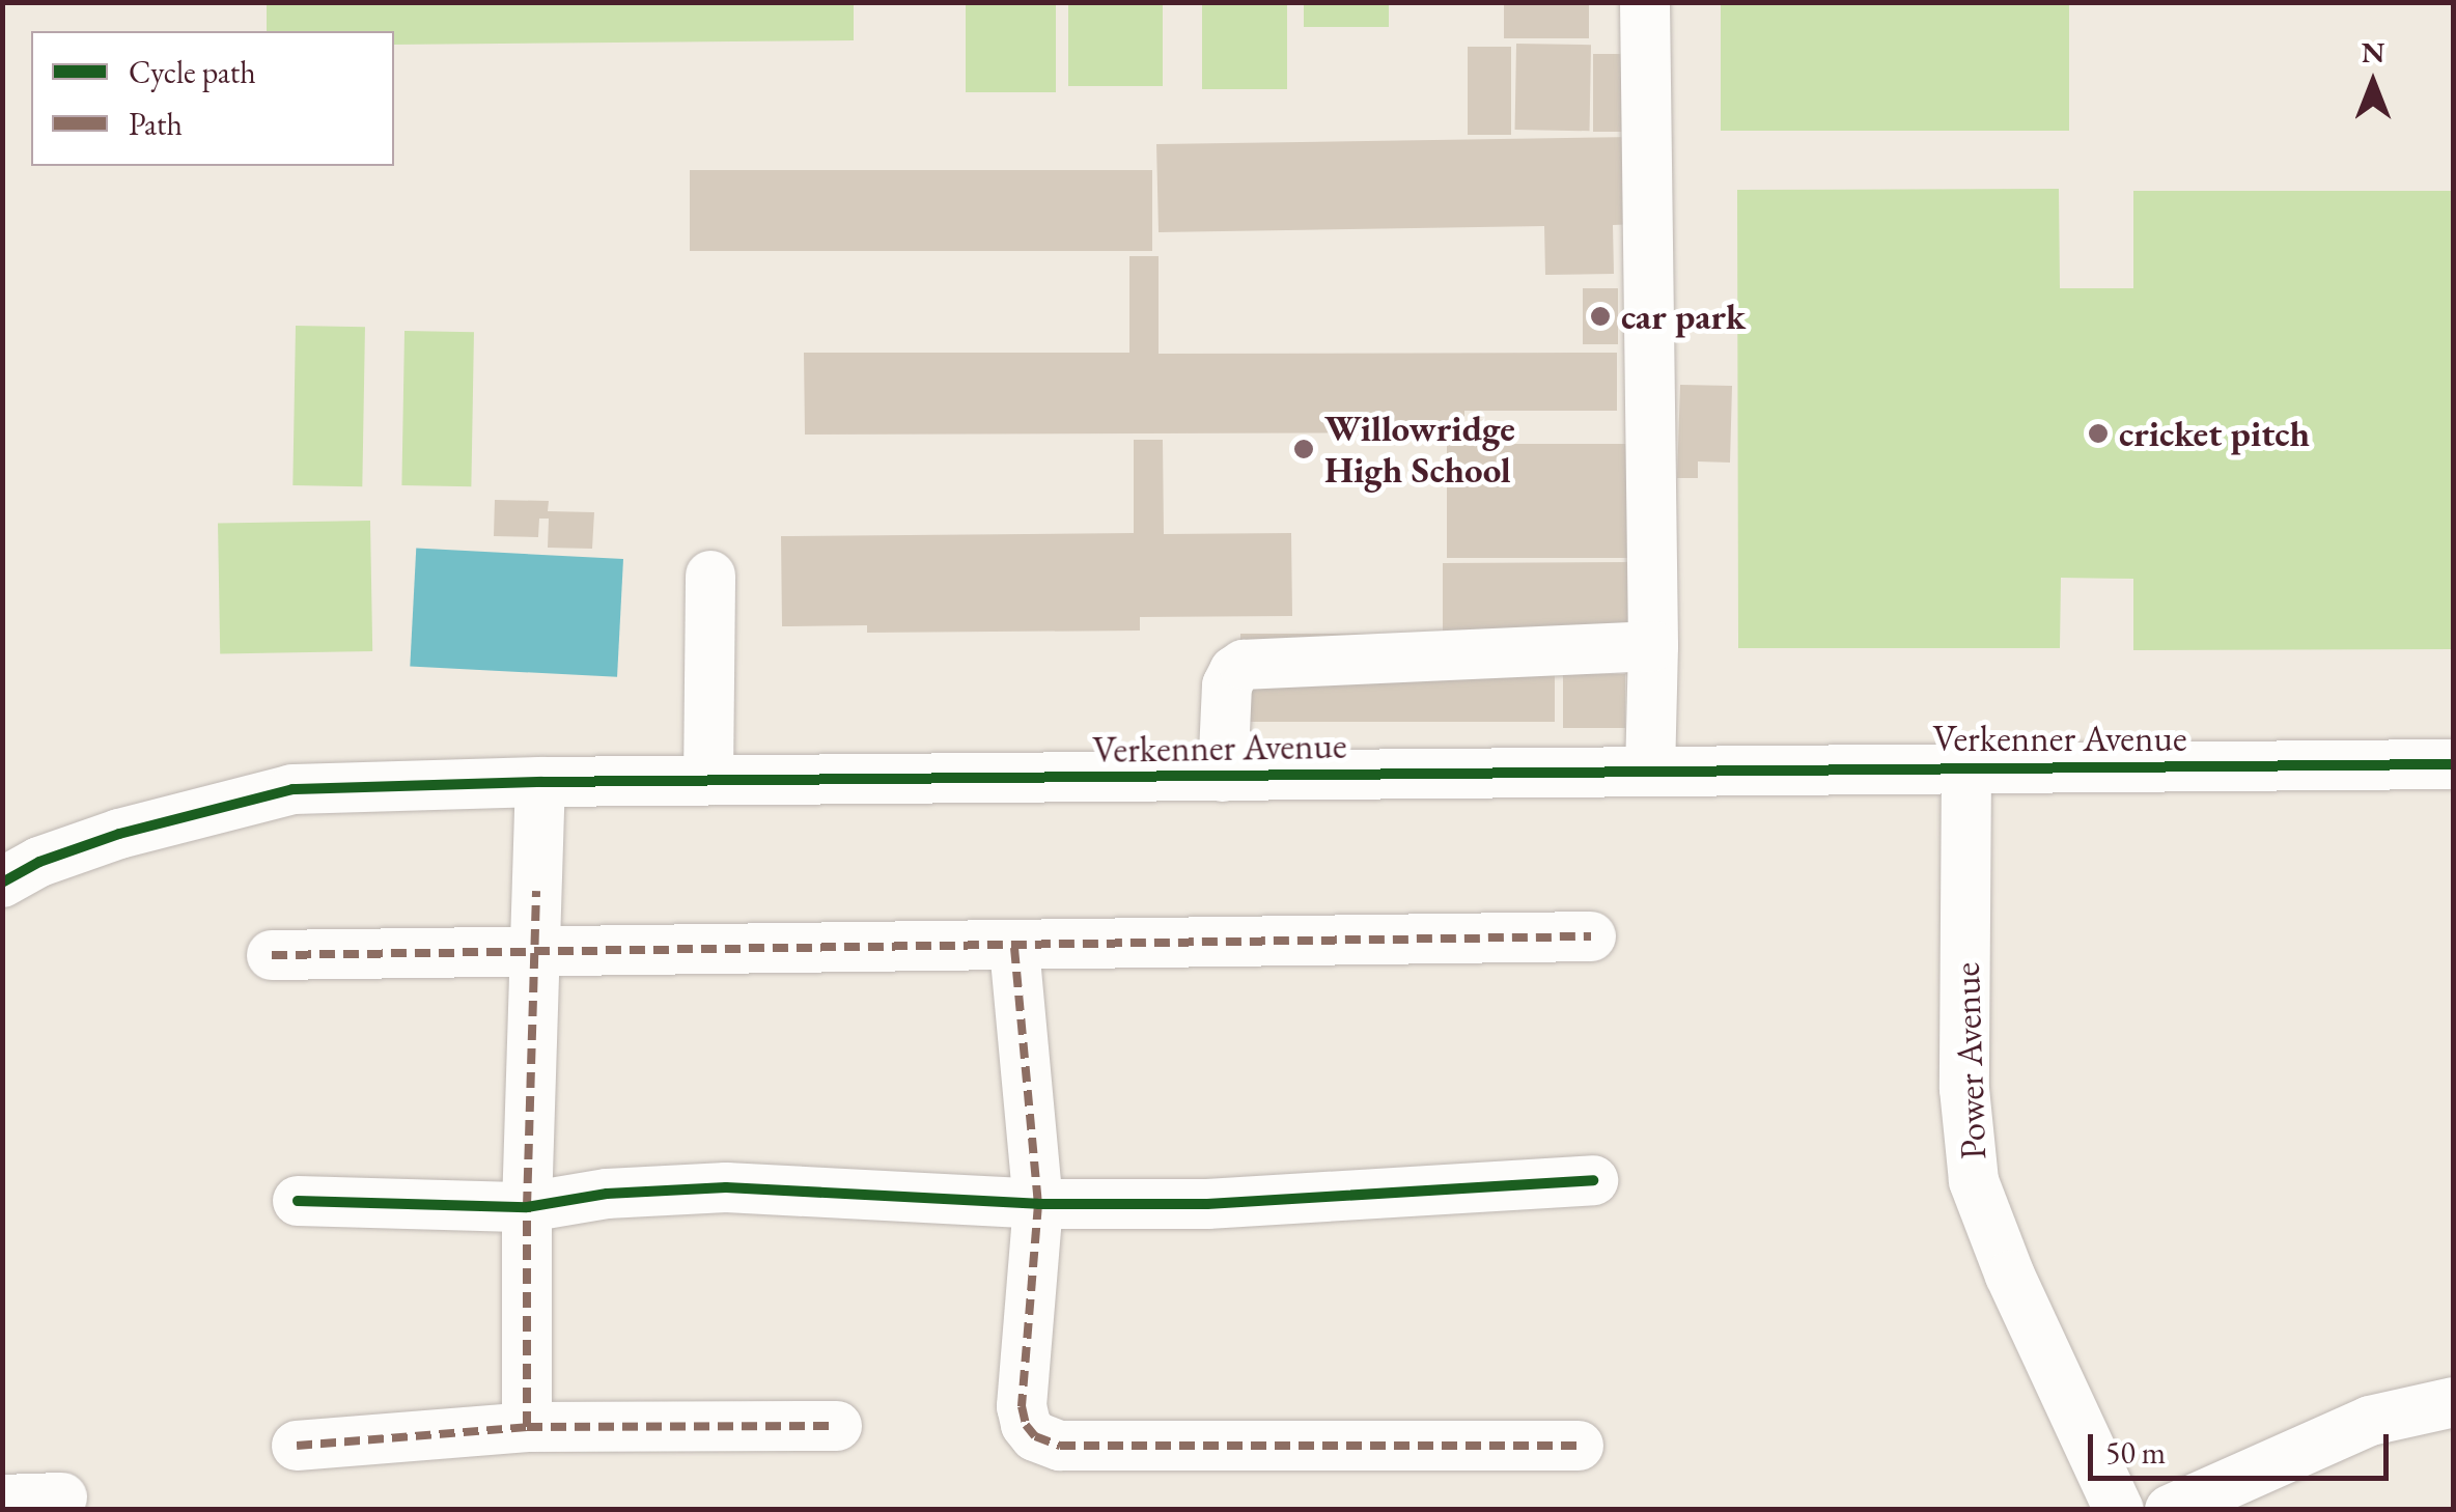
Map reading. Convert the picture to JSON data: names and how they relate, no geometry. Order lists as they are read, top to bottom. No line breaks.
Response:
{"streets":{"street":["Verkenner Avenue","Power Avenue"]},"crossings":[["Verkenner Avenue","Power Avenue"]],"places":["car park","cricket pitch","Willowridge High School"],"legend":["Cycle path","Path"],"scale_bar":"50 m","north":"top"}
